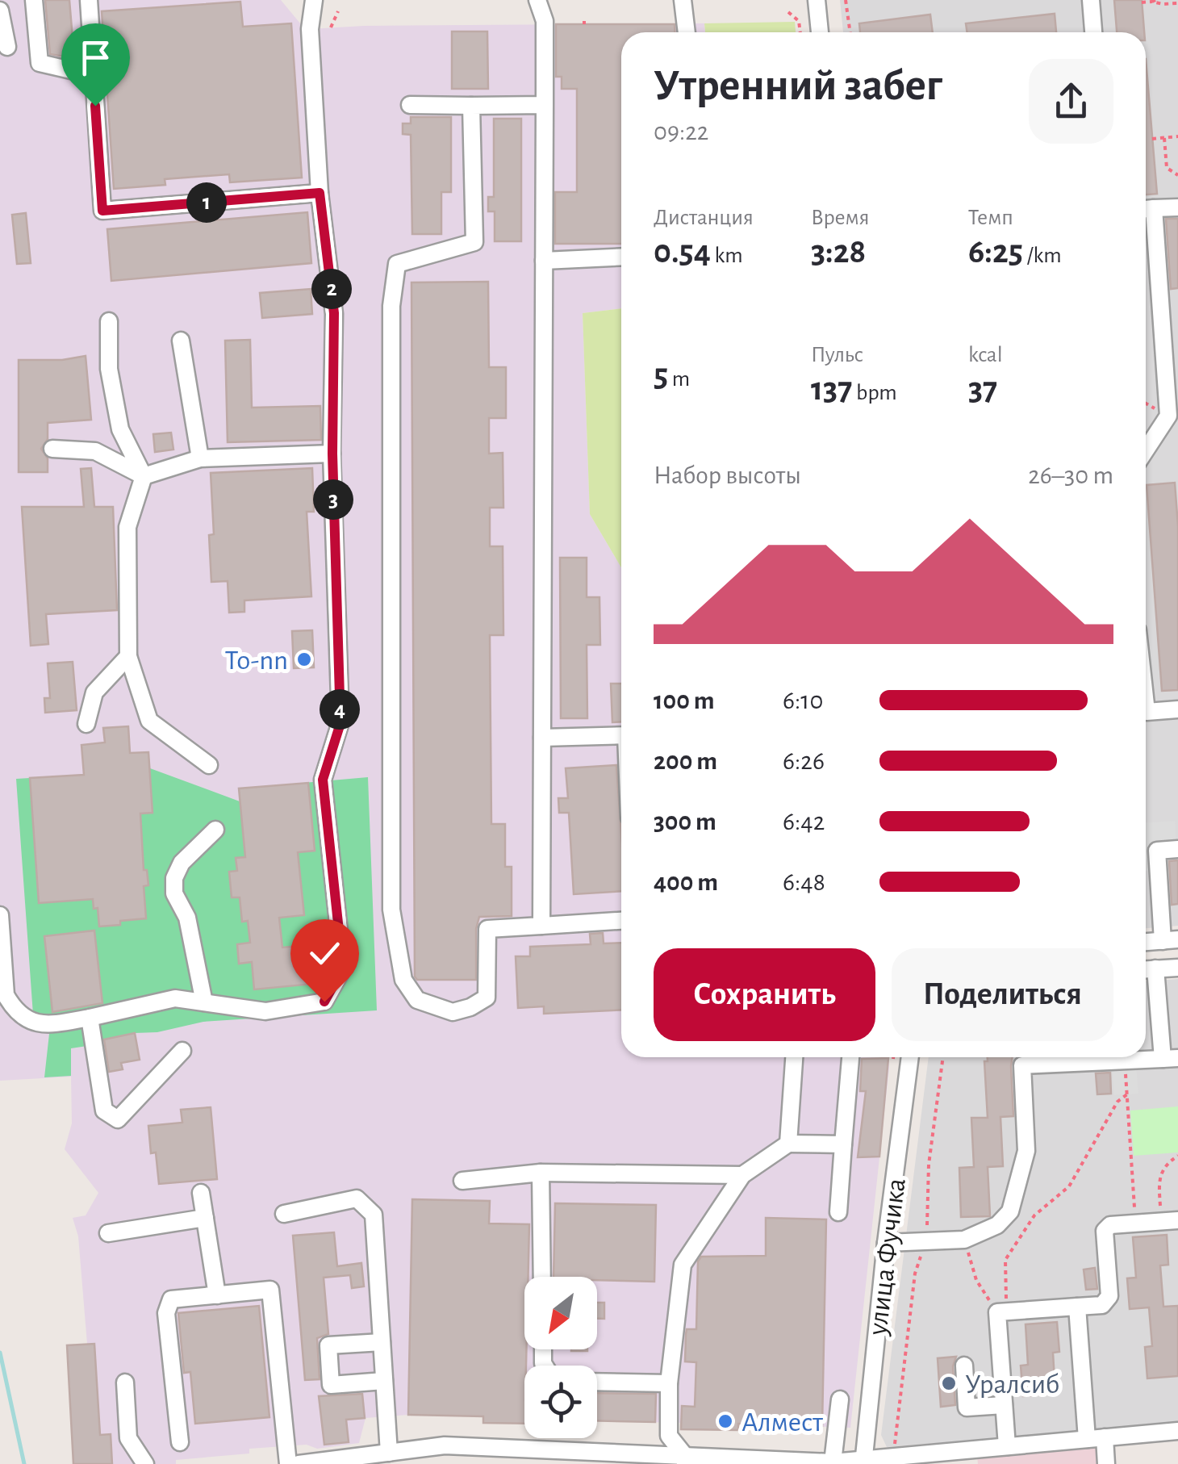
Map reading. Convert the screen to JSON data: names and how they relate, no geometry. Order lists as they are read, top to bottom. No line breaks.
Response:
{"streets":{"street":["улица Фучика"]},"places":["To-nn","Уралсиб","Алмест"],"north":"bottom left","page":{"heading":["Утренний забег","09:22"],"stats":[["Дистанция","0.54 km"],["Время","3:28"],["Темп","6:25 /km"],["5 m"],["Пульс","137 bpm"],["kcal","37"]],"pins":["1","2","3","4"],"chart":["Набор высоты","26–30 m"],"list":[{"name":"100 m","note":"6:10"},{"name":"200 m","note":"6:26"},{"name":"300 m","note":"6:42"},{"name":"400 m","note":"6:48"}],"buttons":["Сохранить","Поделиться"]}}
